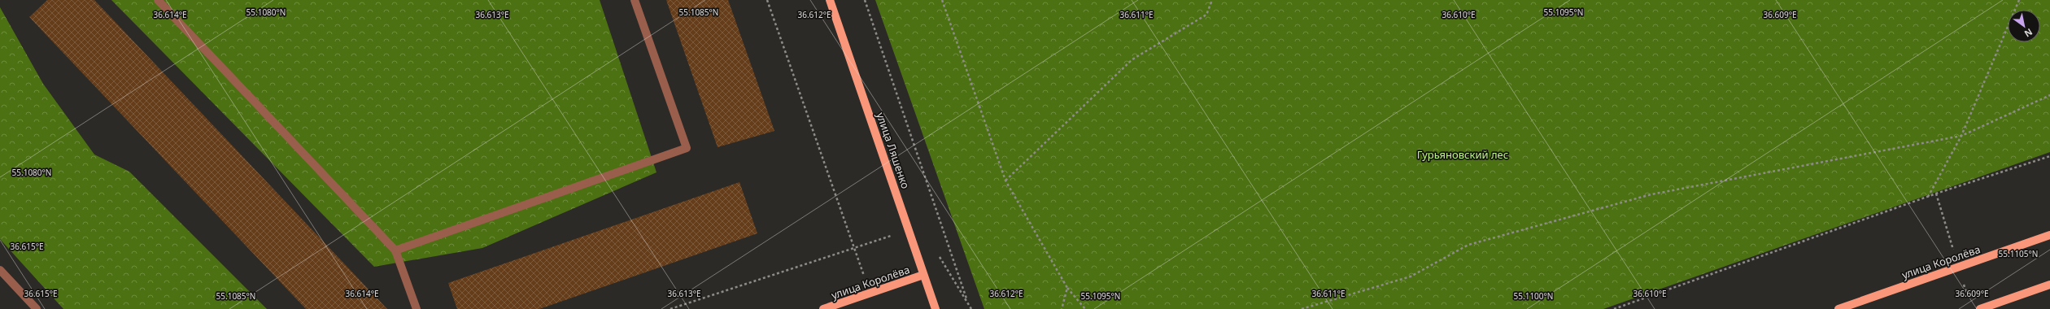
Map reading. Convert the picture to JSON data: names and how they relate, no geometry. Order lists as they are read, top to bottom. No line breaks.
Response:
{"streets":{"main road":["улица Ляшенко","улица Королёва"]},"crossings":[["улица Ляшенко","улица Королёва"]],"parks":["Гурьяновский лес"],"north":"bottom right","coordinates":["55.1085°N","55.1095°N","55.1080°N","36.614°E","36.613°E","36.612°E","36.611°E","36.610°E","36.609°E","36.615°E","55.1105°N","55.1100°N"]}
